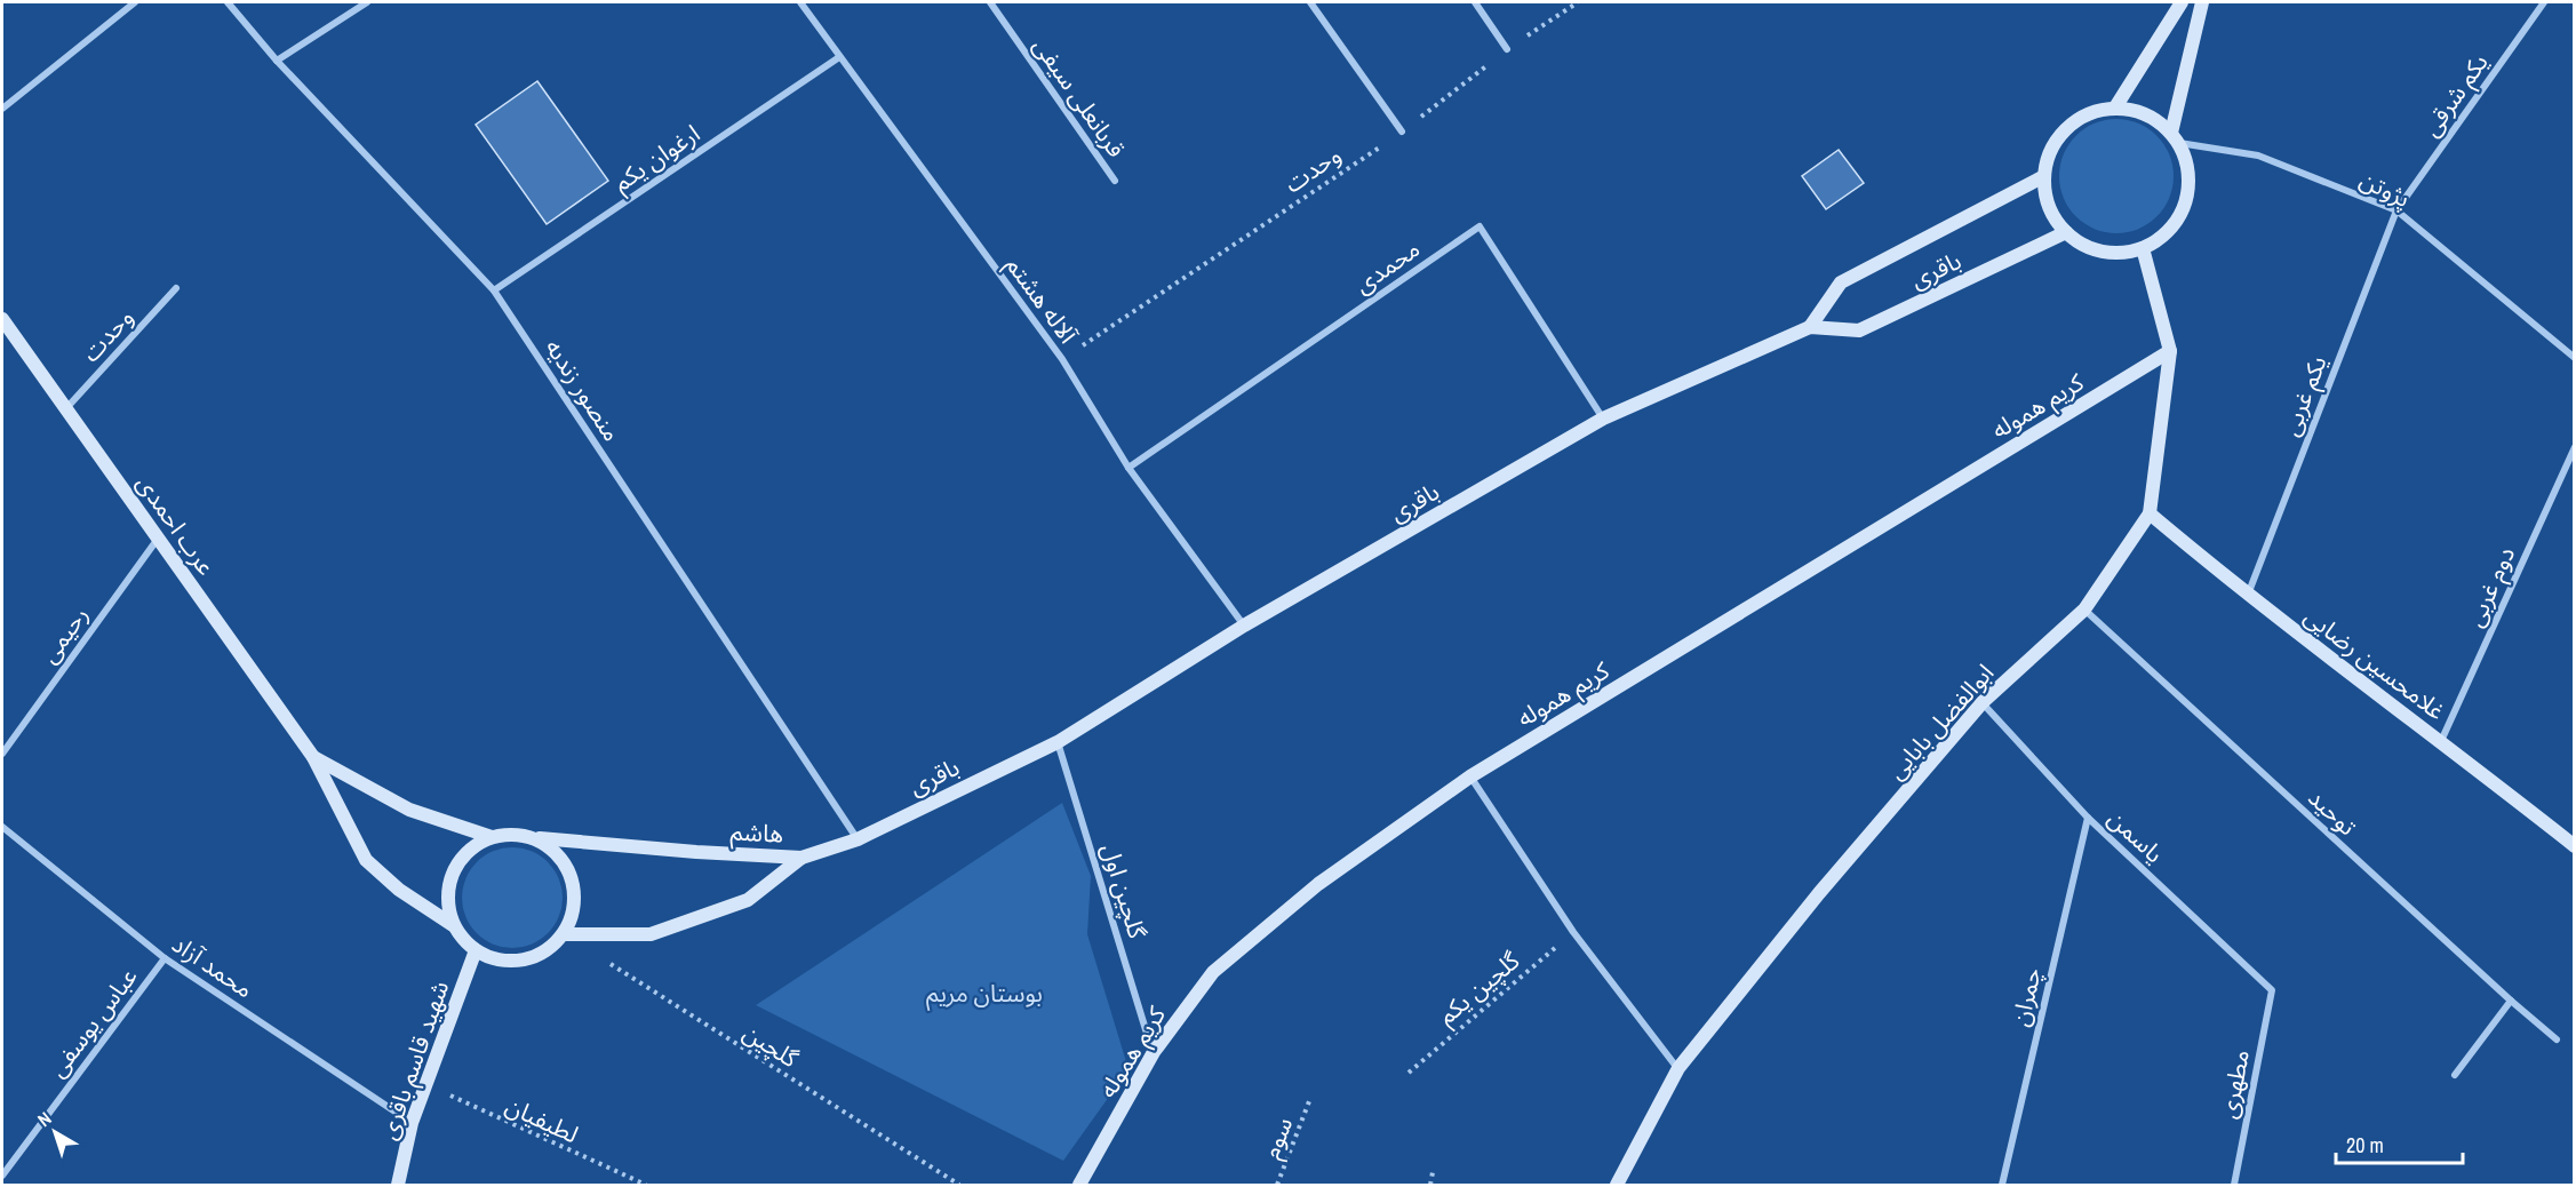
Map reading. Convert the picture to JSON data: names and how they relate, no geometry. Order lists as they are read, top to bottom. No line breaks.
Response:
{"streets":{"street":["یکم شرقی","قربانعلی سیفی","ارغوان یکم","وحدت","پژوتن","محمدی","باقری","آلاله هشتم","منصور زندیه","یکم غربی","کریم هموله","عرب احمدی","دوم غربی","رحیمی","غلامحسین رضایی","ابوالفضل بابایی","توحید","هاشم","یاسمن","گلچین اول","محمد آزاد","چمران","عباس یوسفی","شهید قاسم باقری","مطهری"],"path":["گلچین یکم","گلچین","لطیفیان","سوم"]},"crossings":[["یکم شرقی","پژوتن"],["یکم شرقی","یکم غربی"],["ارغوان یکم","آلاله هشتم"],["ارغوان یکم","منصور زندیه"],["وحدت","آلاله هشتم"],["وحدت","عرب احمدی"],["پژوتن","باقری"],["پژوتن","یکم غربی"],["پژوتن","ابوالفضل بابایی"],["محمدی","باقری"],["محمدی","آلاله هشتم"],["باقری","آلاله هشتم"],["باقری","منصور زندیه"],["باقری","ابوالفضل بابایی"],["باقری","هاشم"],["باقری","گلچین اول"],["یکم غربی","غلامحسین رضایی"],["کریم هموله","ابوالفضل بابایی"],["کریم هموله","گلچین اول"],["عرب احمدی","رحیمی"],["عرب احمدی","هاشم"],["عرب احمدی","شهید قاسم باقری"],["دوم غربی","غلامحسین رضایی"],["غلامحسین رضایی","ابوالفضل بابایی"],["ابوالفضل بابایی","توحید"],["ابوالفضل بابایی","یاسمن"],["هاشم","شهید قاسم باقری"],["یاسمن","چمران"],["یاسمن","مطهری"],["محمد آزاد","عباس یوسفی"],["محمد آزاد","شهید قاسم باقری"],["شهید قاسم باقری","لطیفیان"]],"parks":["بوستان مریم"],"scale_bar":"20 m","north":"top left"}
